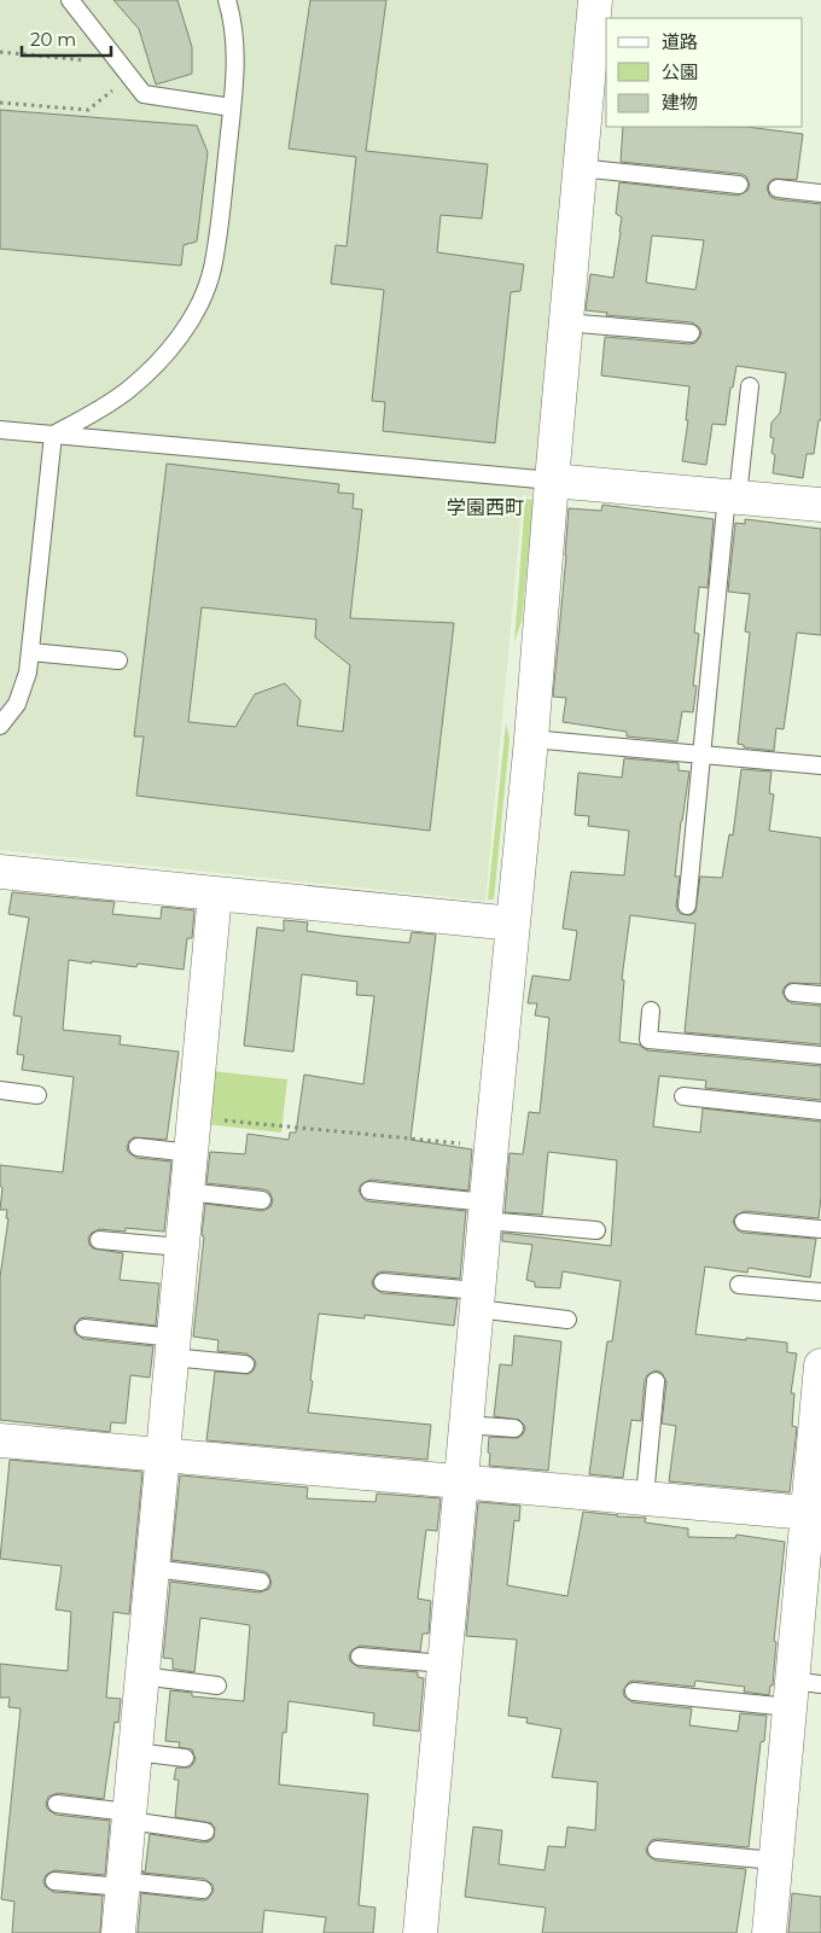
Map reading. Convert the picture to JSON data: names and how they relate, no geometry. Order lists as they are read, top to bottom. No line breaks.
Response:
{"districts":["学園西町"],"legend":["道路","公園","建物"],"scale_bar":"20 m"}
